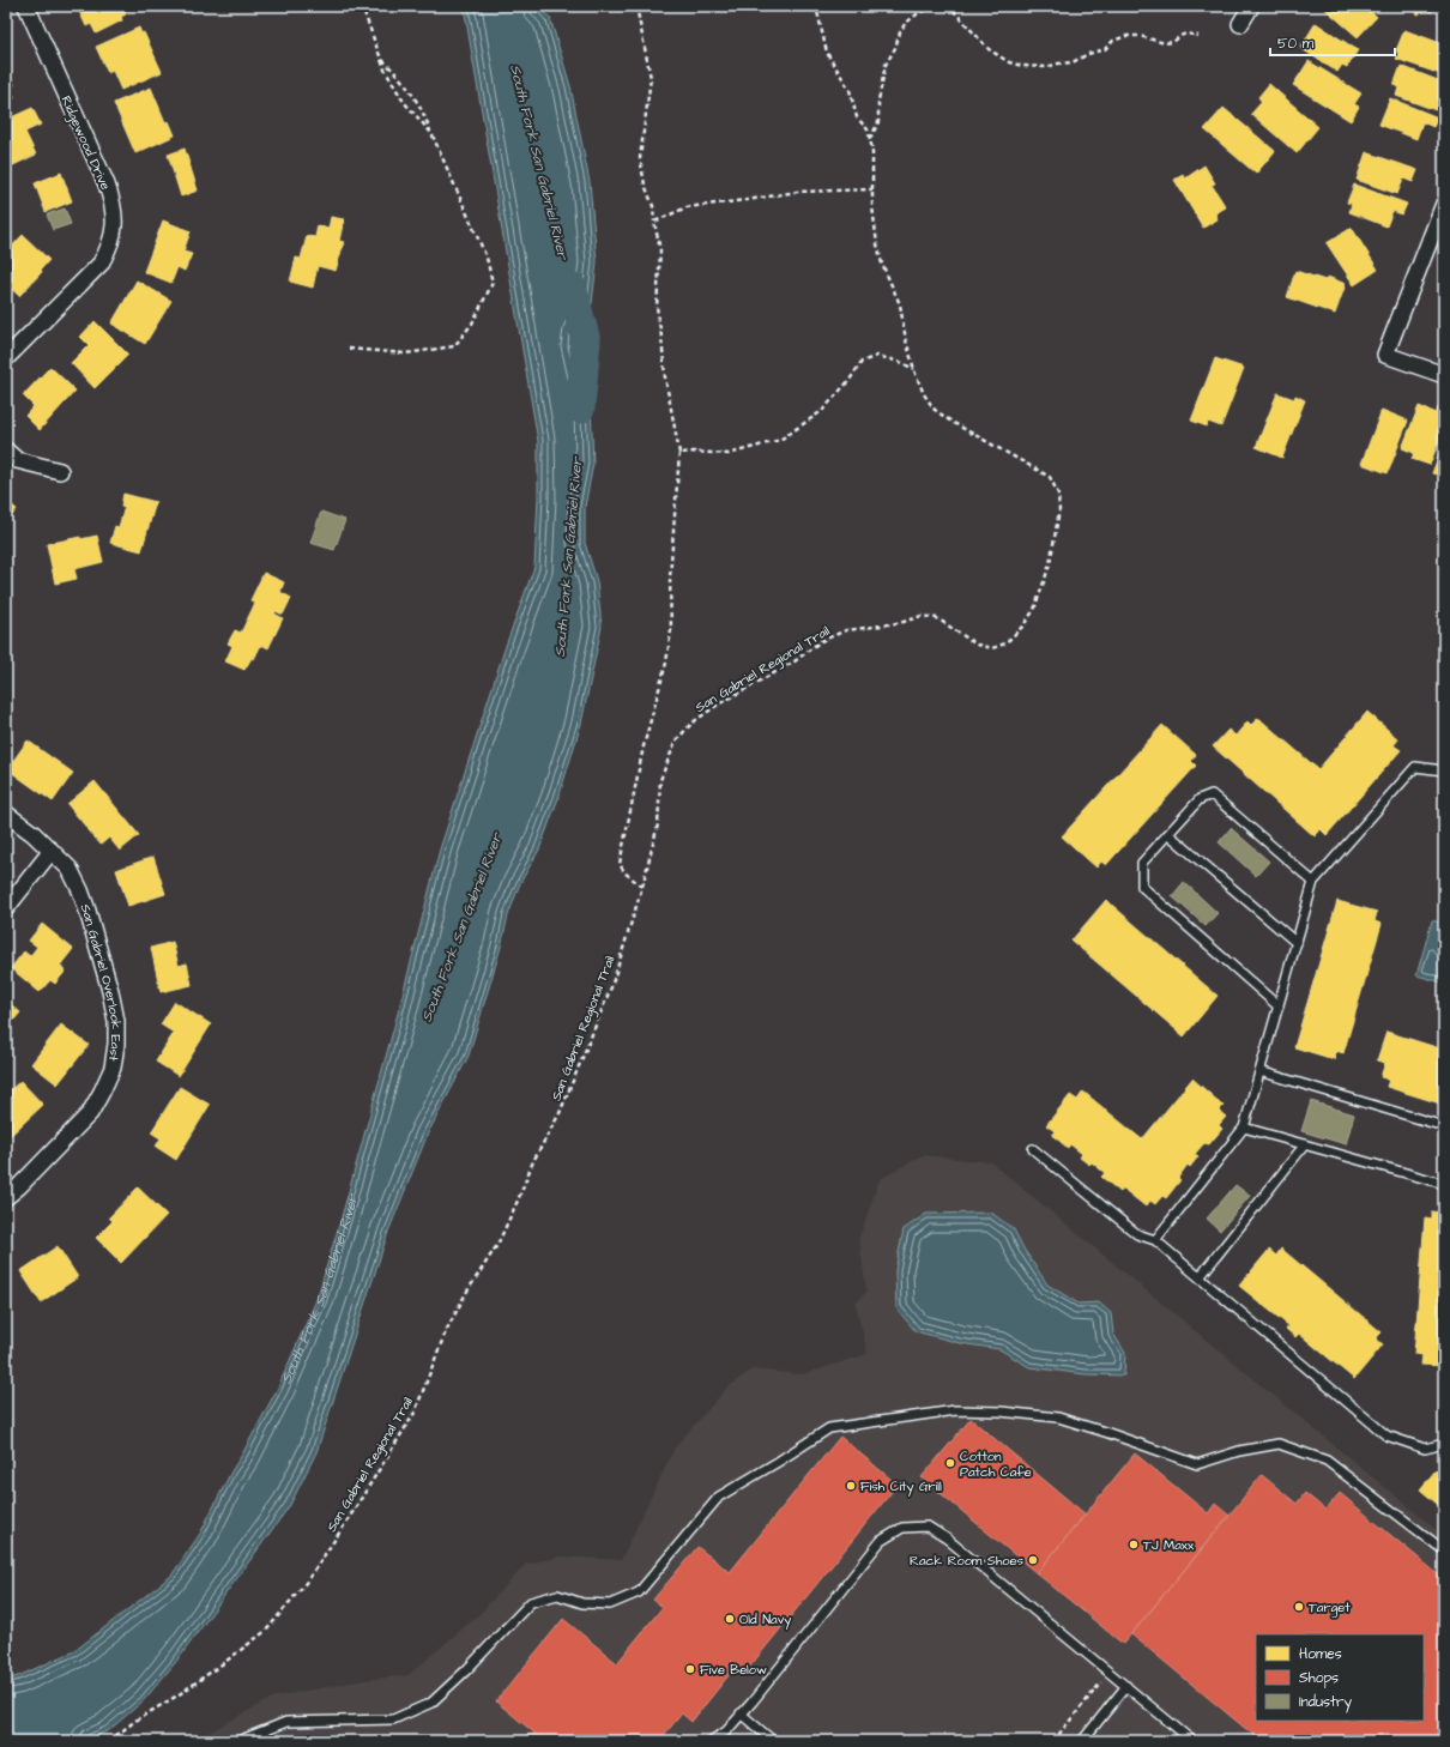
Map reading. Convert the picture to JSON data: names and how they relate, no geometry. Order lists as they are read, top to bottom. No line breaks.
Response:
{"streets":{"street":["Ridgewood Drive","San Gabriel Overlook East"],"path":["San Gabriel Regional Trail"]},"water":["South Fork San Gabriel River"],"places":["Cotton Patch Cafe","Fish City Grill","TJ Maxx","Rack Room Shoes","Target","Old Navy","Five Below"],"legend":["Homes","Shops","Industry"],"scale_bar":"50 m"}
